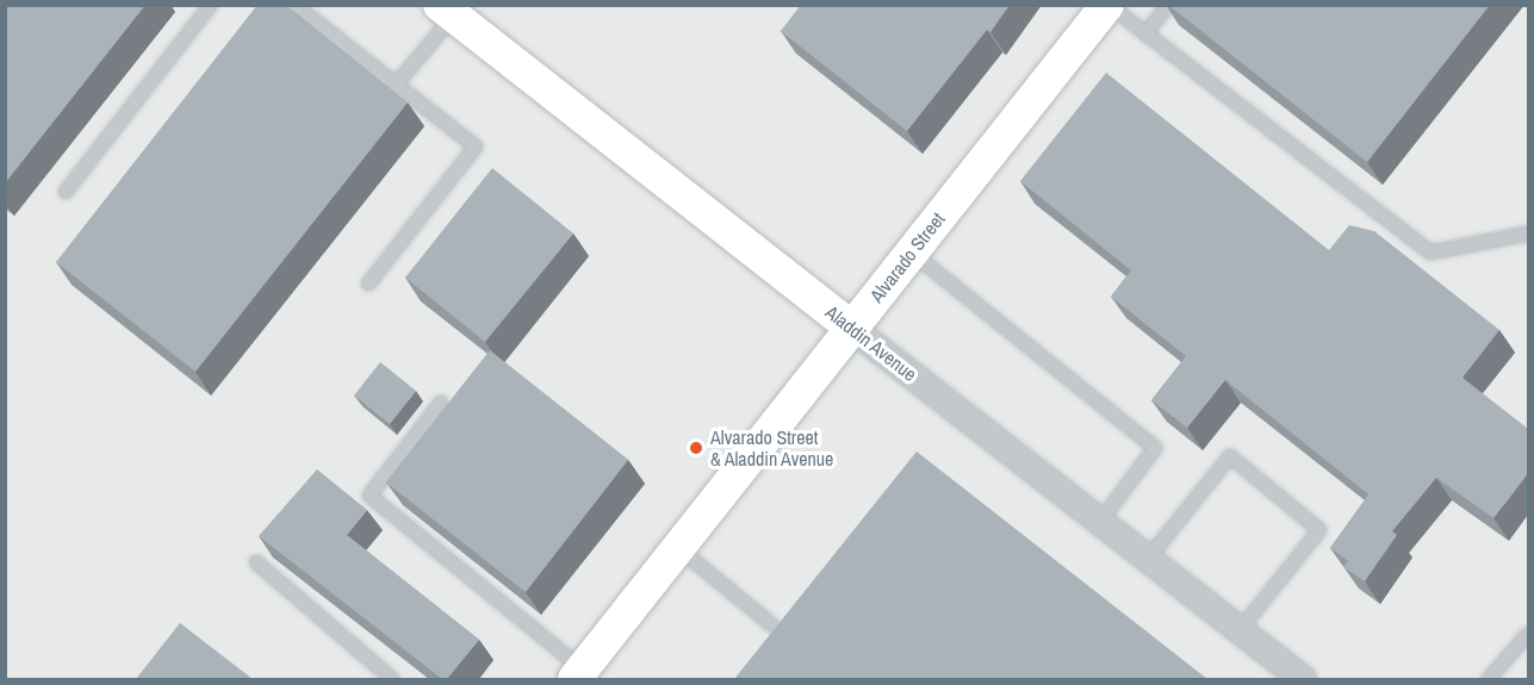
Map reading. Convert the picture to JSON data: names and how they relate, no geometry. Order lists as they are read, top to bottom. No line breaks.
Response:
{"streets":{"street":["Alvarado Street","Aladdin Avenue"]},"crossings":[["Alvarado Street","Aladdin Avenue"]],"places":["Alvarado Street & Aladdin Avenue"]}
